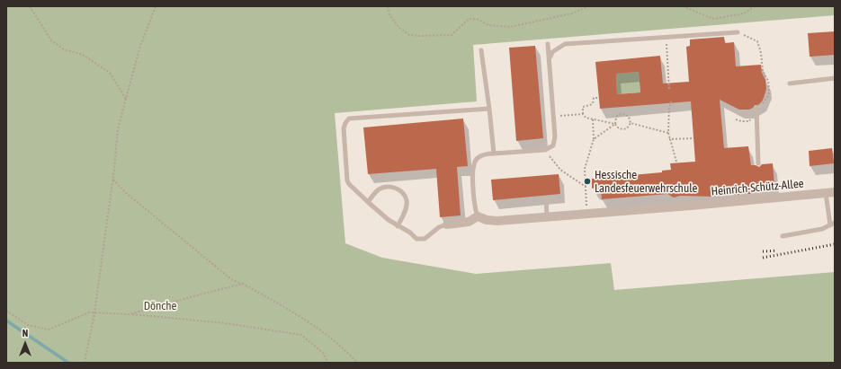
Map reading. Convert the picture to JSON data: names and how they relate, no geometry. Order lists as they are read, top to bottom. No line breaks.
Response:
{"streets":{"street":["Heinrich-Schütz-Allee"]},"parks":["Dönche"],"places":["Hessische Landesfeuerwehrschule"],"north":"top"}
